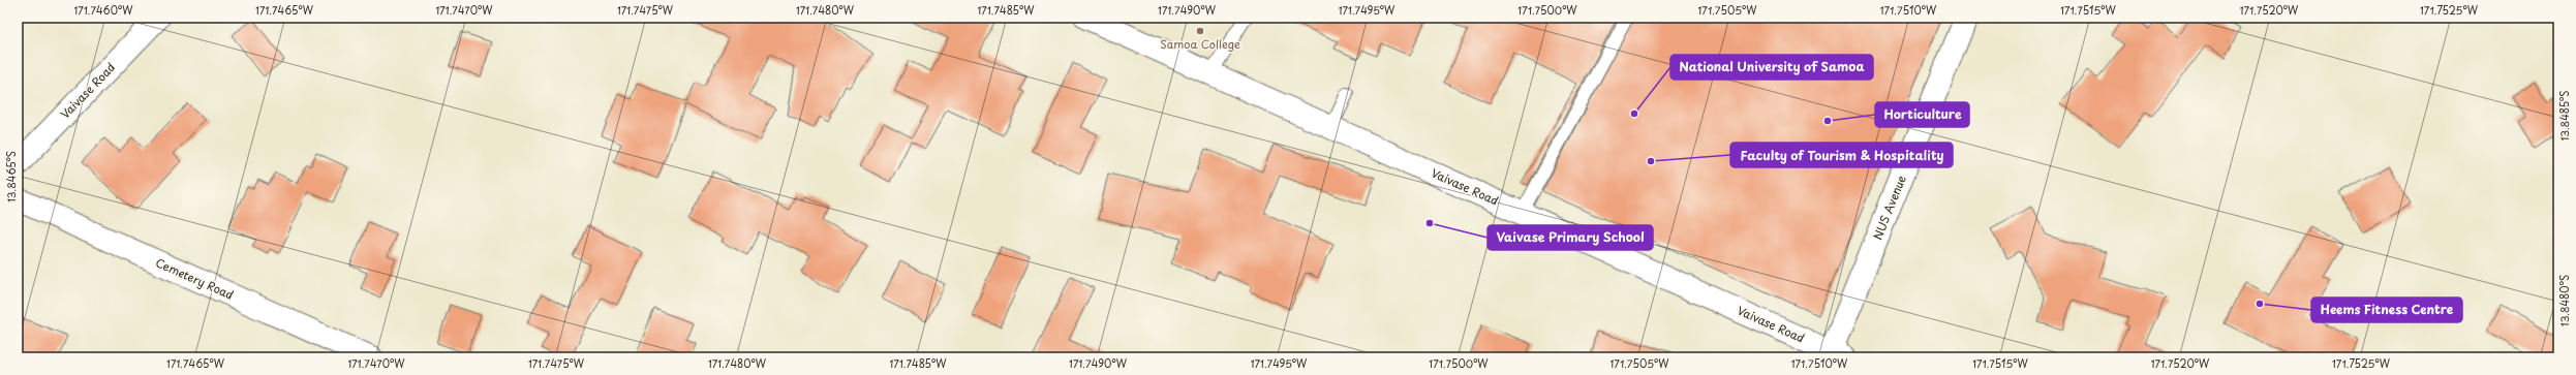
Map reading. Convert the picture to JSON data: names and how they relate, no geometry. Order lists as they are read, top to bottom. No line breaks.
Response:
{"streets":{"main road":["Vaivase Road","NUS Avenue","Cemetery Road"]},"crossings":[["Vaivase Road","NUS Avenue"]],"places":["Samoa College","National University of Samoa","Horticulture","Faculty of Tourism & Hospitality","Vaivase Primary School","Heems Fitness Centre"],"coordinates":["171.7460°W","171.7465°W","171.7470°W","171.7475°W","171.7480°W","171.7485°W","171.7490°W","171.7495°W","171.7500°W","171.7505°W","171.7510°W","171.7515°W","171.7520°W","171.7525°W","13.8485°S","13.8465°S","13.8480°S"]}
